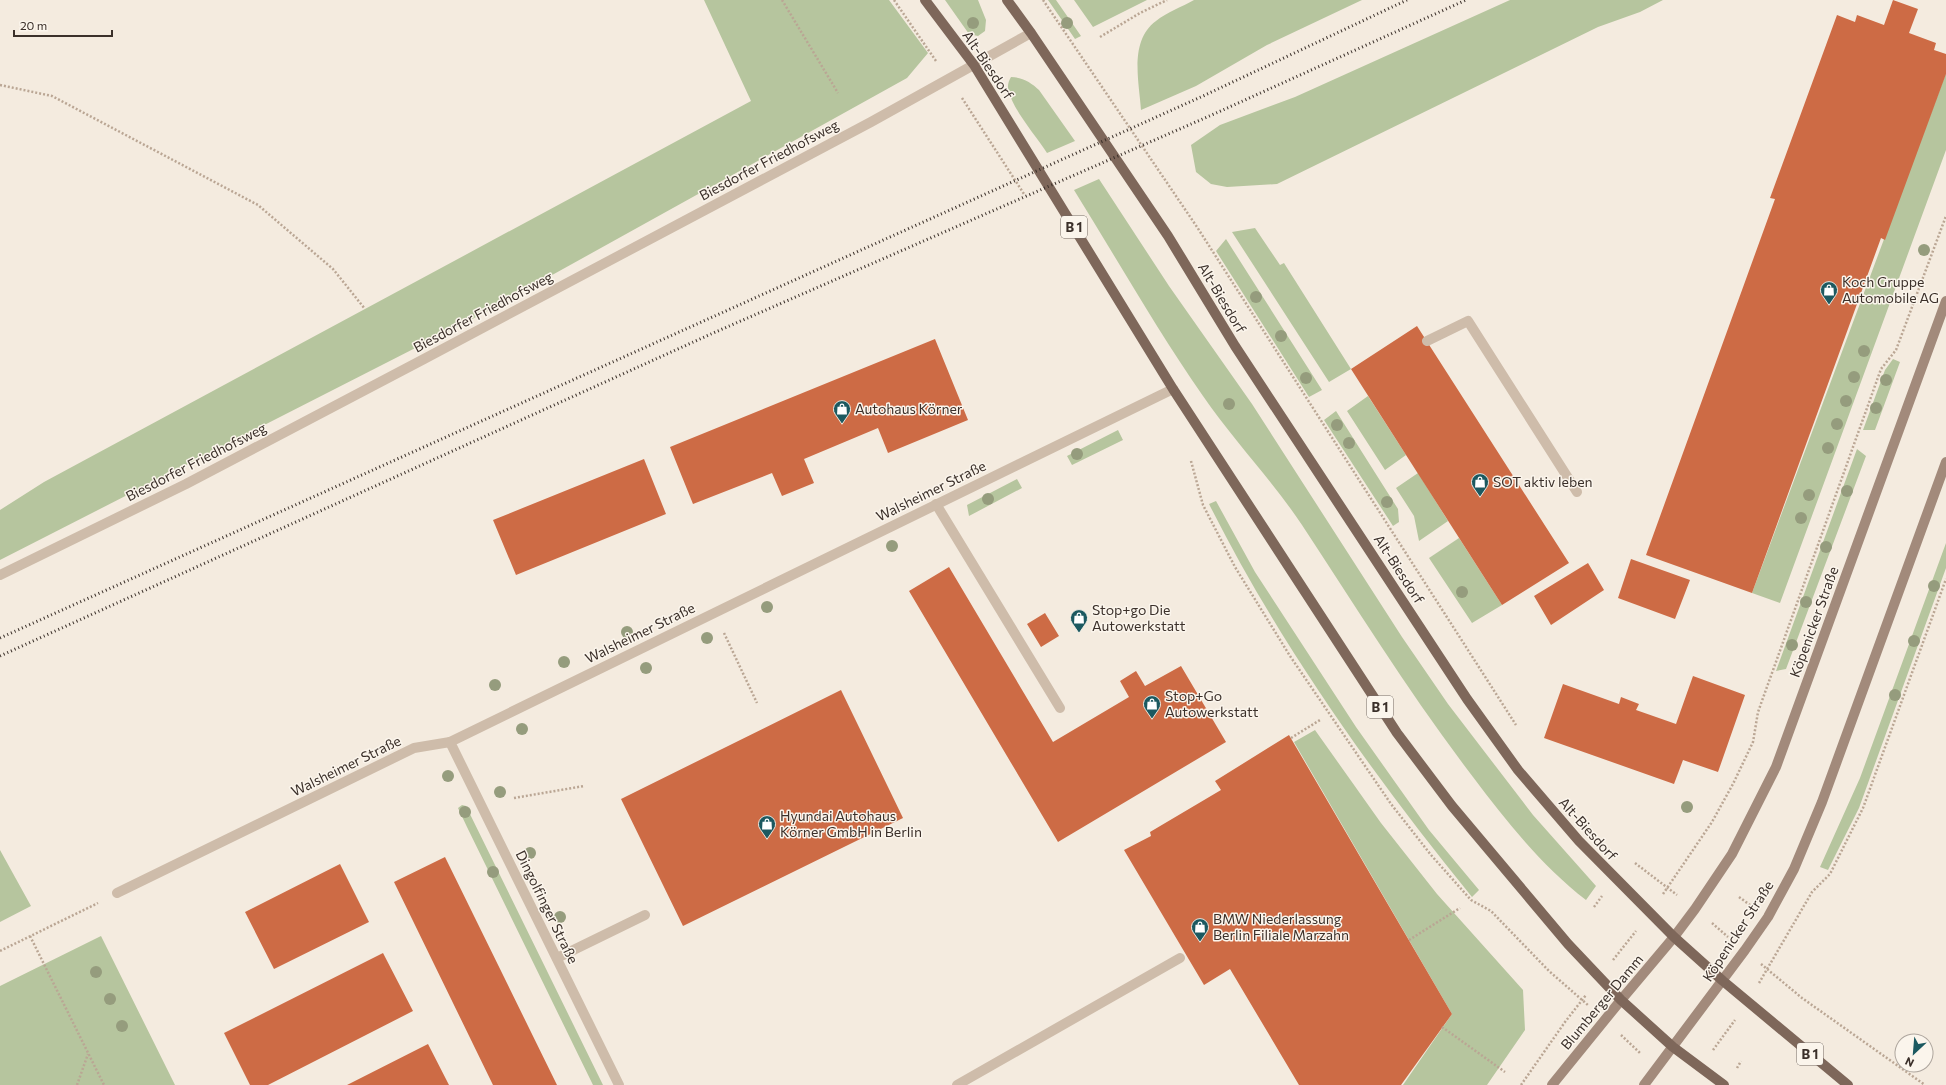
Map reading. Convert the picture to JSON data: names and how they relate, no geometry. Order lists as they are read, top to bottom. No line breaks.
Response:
{"streets":{"main road":["Alt-Biesdorf","B 1","Köpenicker Straße","Blumberger Damm"],"street":["Biesdorfer Friedhofsweg","Walsheimer Straße","Dingolfinger Straße"]},"crossings":[["Alt-Biesdorf","Biesdorfer Friedhofsweg"],["Alt-Biesdorf","Walsheimer Straße"],["Alt-Biesdorf","Köpenicker Straße"],["Alt-Biesdorf","Blumberger Damm"],["Walsheimer Straße","Dingolfinger Straße"],["Köpenicker Straße","Blumberger Damm"]],"places":{"shop":["Koch Gruppe Automobile AG","Autohaus Körner","SOT aktiv leben","Stop+go Die Autowerkstatt","Stop+Go Autowerkstatt","Hyundai Autohaus Körner GmbH in Berlin","BMW Niederlassung Berlin Filiale Marzahn"]},"scale_bar":"20 m","north":"bottom left"}
